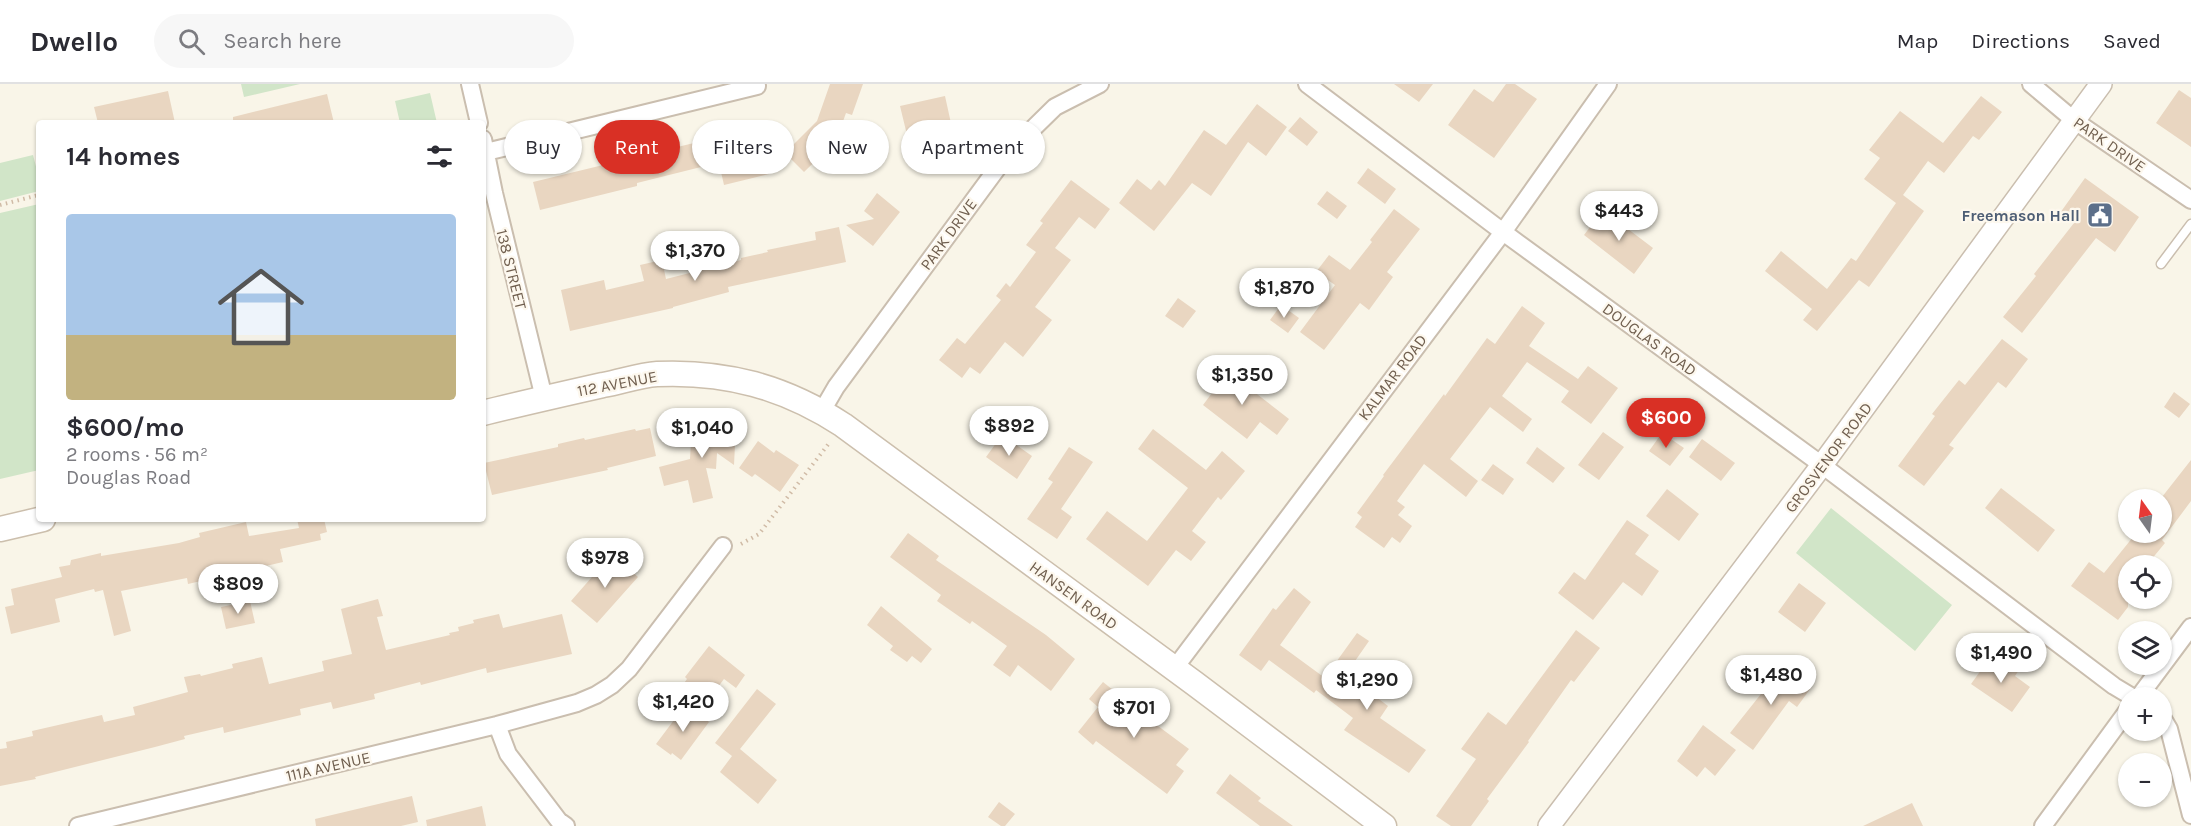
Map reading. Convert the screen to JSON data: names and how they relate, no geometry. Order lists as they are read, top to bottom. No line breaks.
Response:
{"streets":{"main road":["112 AVENUE","HANSEN ROAD"],"street":["PARK DRIVE","138 STREET","DOUGLAS ROAD","KALMAR ROAD","GROSVENOR ROAD","111A AVENUE"]},"crossings":[["PARK DRIVE","GROSVENOR ROAD"],["PARK DRIVE","HANSEN ROAD"],["138 STREET","112 AVENUE"],["DOUGLAS ROAD","KALMAR ROAD"],["DOUGLAS ROAD","GROSVENOR ROAD"],["KALMAR ROAD","HANSEN ROAD"],["112 AVENUE","HANSEN ROAD"]],"places":{"public building":["Freemason Hall"]},"north":"top","page":{"header":"Dwello","search":"Search here","nav":["Map","Directions","Saved"],"chip":["Buy","Rent","Filters","New","Apartment"],"heading":"14 homes","price":["$443","$1,370","$1,870","$1,350","$600","$892","$1,040","$978","$809","$1,490","$1,480","$1,290","$1,420","$701"],"list":[{"name":"$600/mo","note":"2 rooms · 56 m² · Douglas Road"}],"map_buttons":["+","−"]}}
